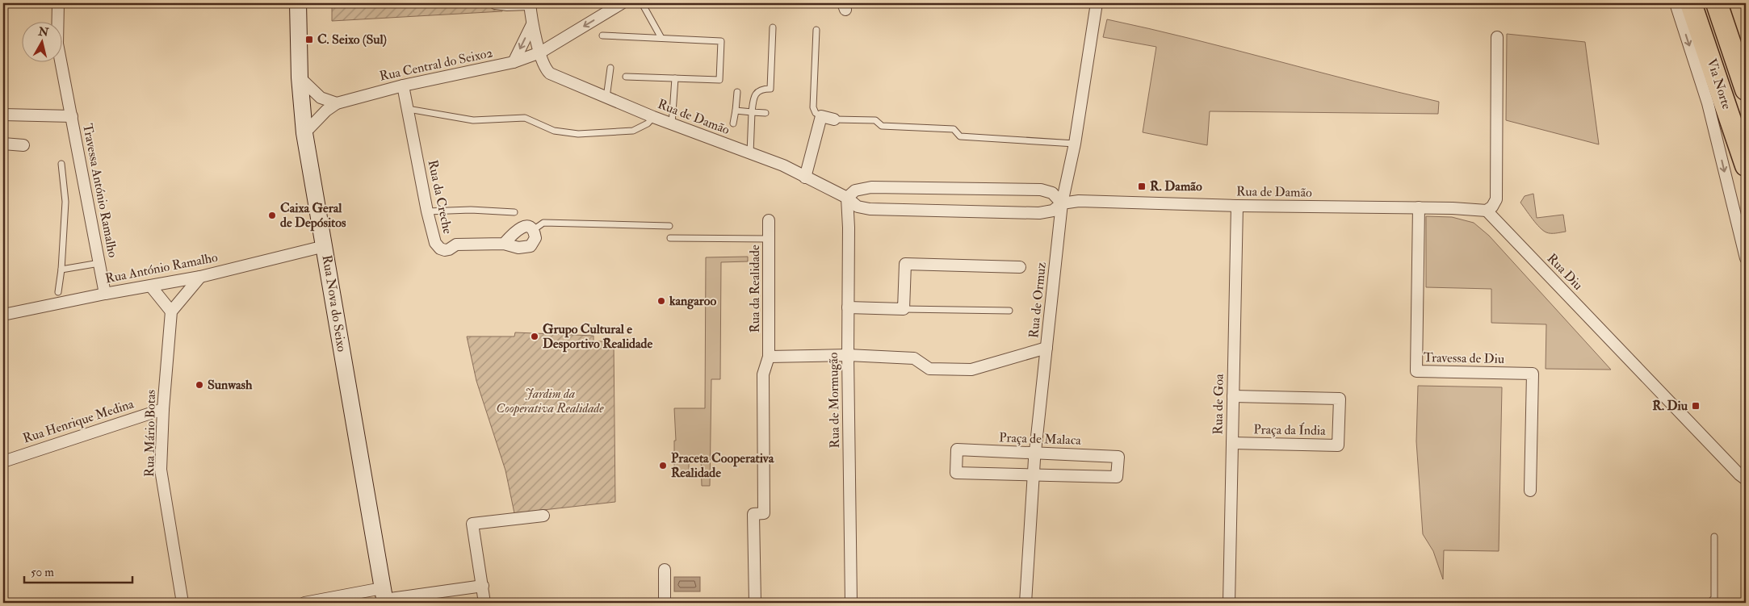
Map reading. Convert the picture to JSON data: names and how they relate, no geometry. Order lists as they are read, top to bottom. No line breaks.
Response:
{"streets":{"highway":["Via Norte"],"main road":["Rua Nova do Seixo"],"street":["Rua Central do Seixo2","Rua de Damão","Travessa António Ramalho","Rua da Creche","Rua António Ramalho","Rua Diu","Rua da Realidade","Rua de Ormuz","Travessa de Diu","Rua de Mormugão","Rua de Goa","Rua Henrique Medina","Praça da Índia","Rua Mário Botas","Praça de Malaca"]},"crossings":[["Rua Central do Seixo2","Rua de Damão"],["Rua Central do Seixo2","Rua da Creche"],["Rua Central do Seixo2","Rua Nova do Seixo"],["Rua de Damão","Rua Diu"],["Rua de Damão","Rua de Ormuz"],["Rua de Damão","Travessa de Diu"],["Rua de Damão","Rua de Mormugão"],["Rua de Damão","Rua de Goa"],["Travessa António Ramalho","Rua António Ramalho"],["Rua António Ramalho","Rua Nova do Seixo"],["Rua de Ormuz","Praça de Malaca"],["Rua de Goa","Praça da Índia"],["Rua Henrique Medina","Rua Mário Botas"]],"parks":["Jardim da Cooperativa Realidade"],"places":{"transit":["C. Seixo (Sul)","R. Damão","R. Diu"],"other":["Caixa Geral de Depósitos","kangaroo","Grupo Cultural e Desportivo Realidade","Sunwash","Praceta Cooperativa Realidade"]},"scale_bar":"50 m","north":"top"}
